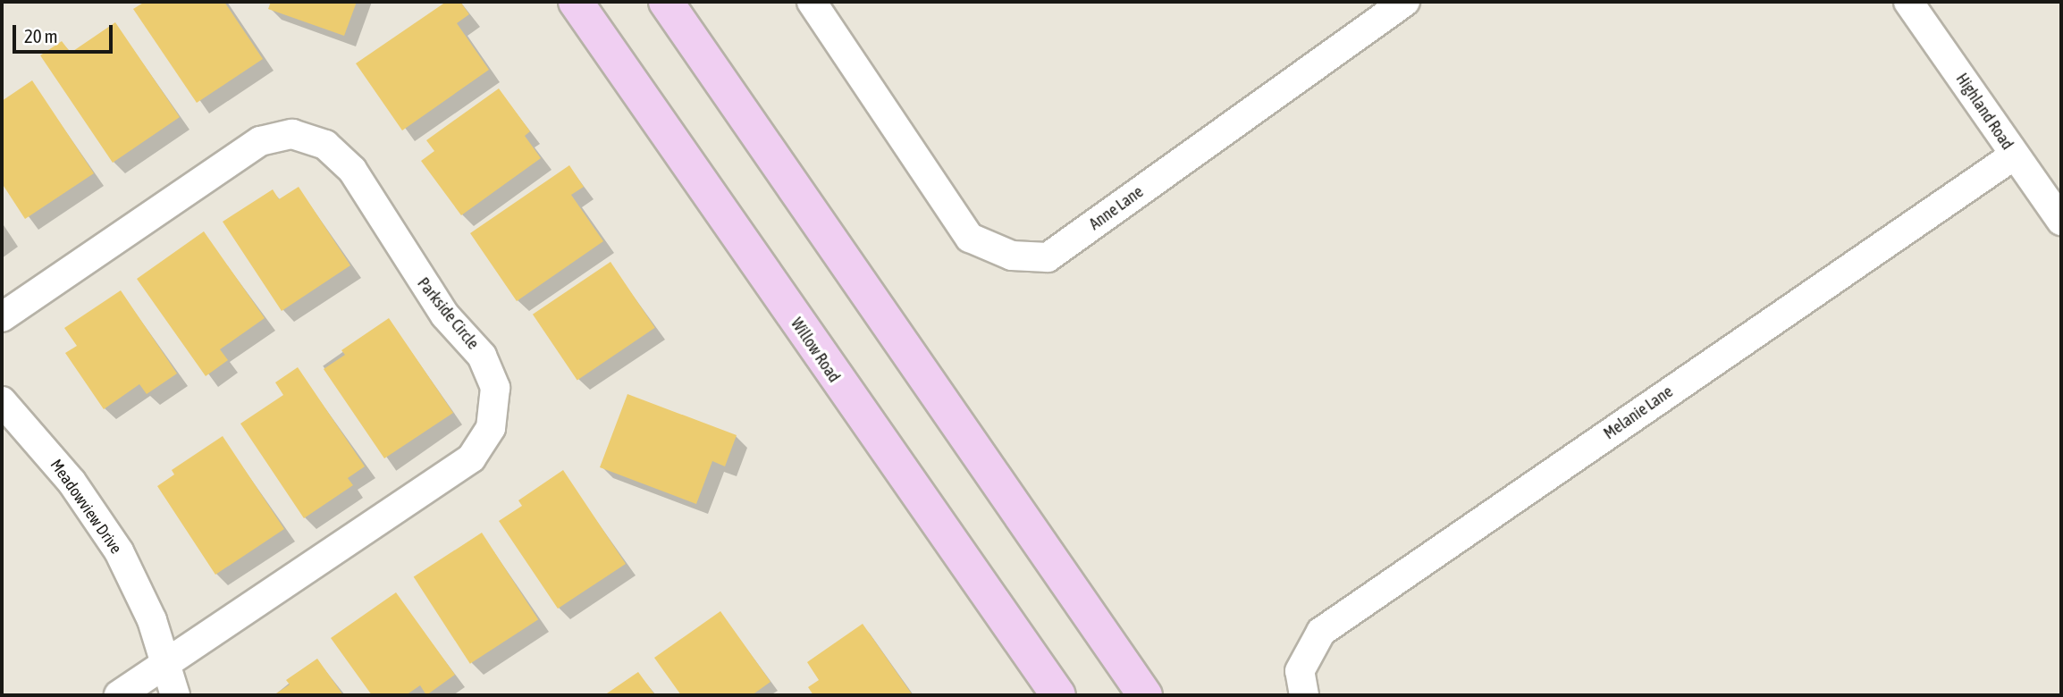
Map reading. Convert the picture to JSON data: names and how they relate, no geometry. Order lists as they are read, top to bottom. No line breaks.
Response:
{"streets":{"main road":["Willow Road"],"street":["Highland Road","Anne Lane","Parkside Circle","Melanie Lane","Meadowview Drive"]},"crossings":[["Highland Road","Melanie Lane"],["Parkside Circle","Meadowview Drive"]],"scale_bar":"20 m"}
